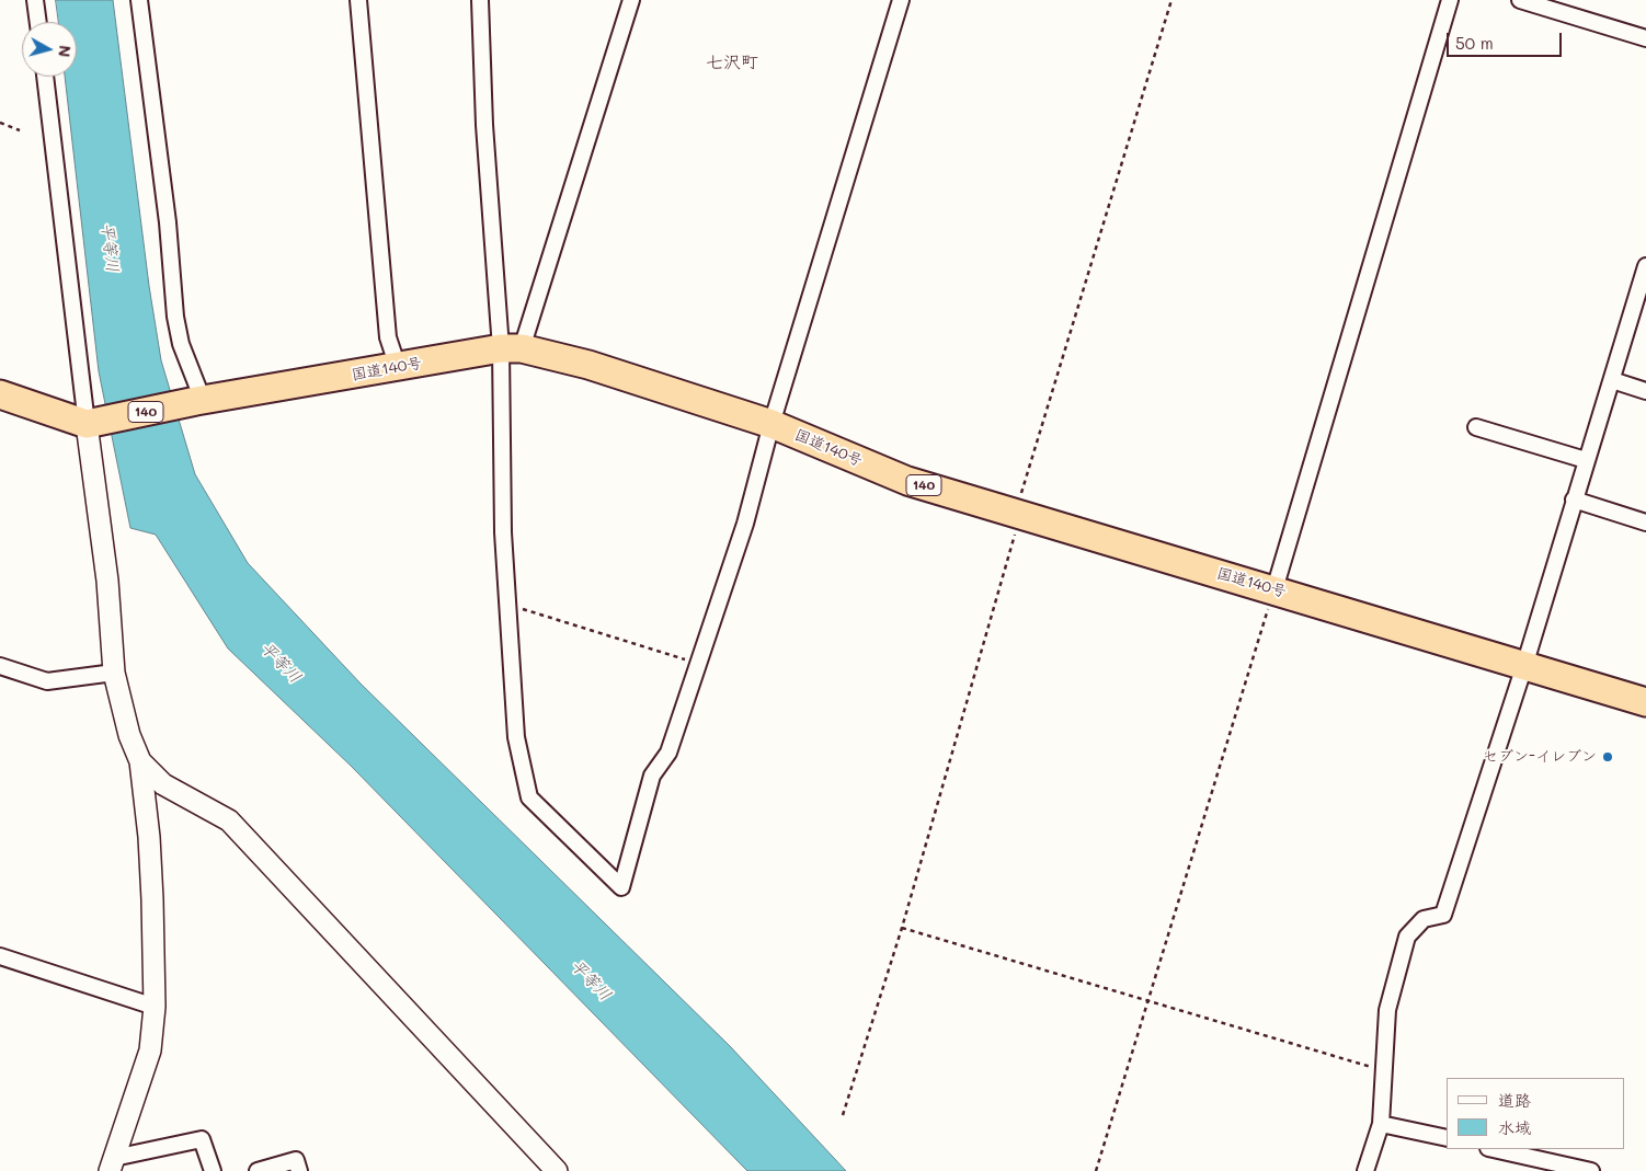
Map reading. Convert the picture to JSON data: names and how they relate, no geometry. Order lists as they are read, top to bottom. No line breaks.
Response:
{"streets":{"highway":["国道140号","140"]},"districts":["七沢町"],"water":["平等川"],"places":["セブン-イレブン"],"legend":["道路","水域"],"scale_bar":"50 m","north":"right"}
